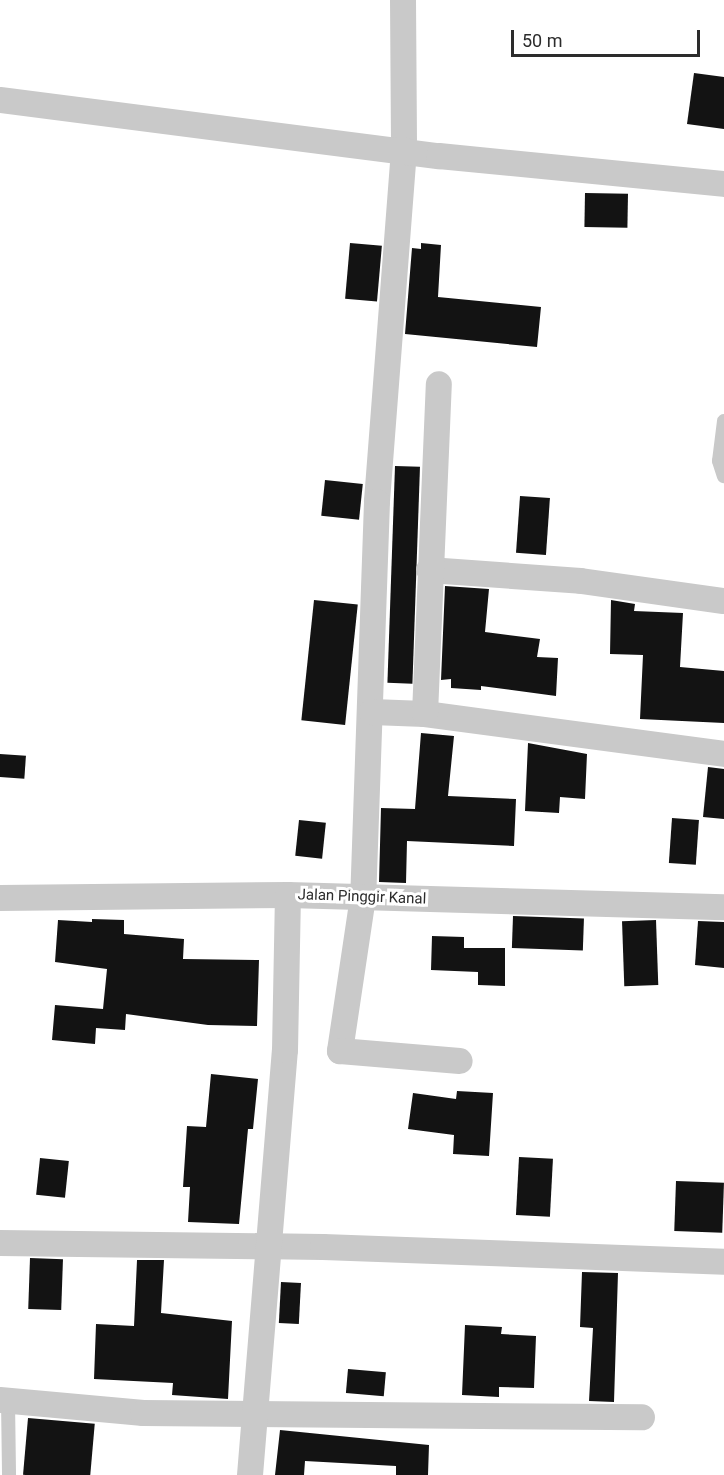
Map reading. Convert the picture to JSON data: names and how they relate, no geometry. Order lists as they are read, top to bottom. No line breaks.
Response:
{"streets":{"street":["Jalan Pinggir Kanal"]},"scale_bar":"50 m"}
